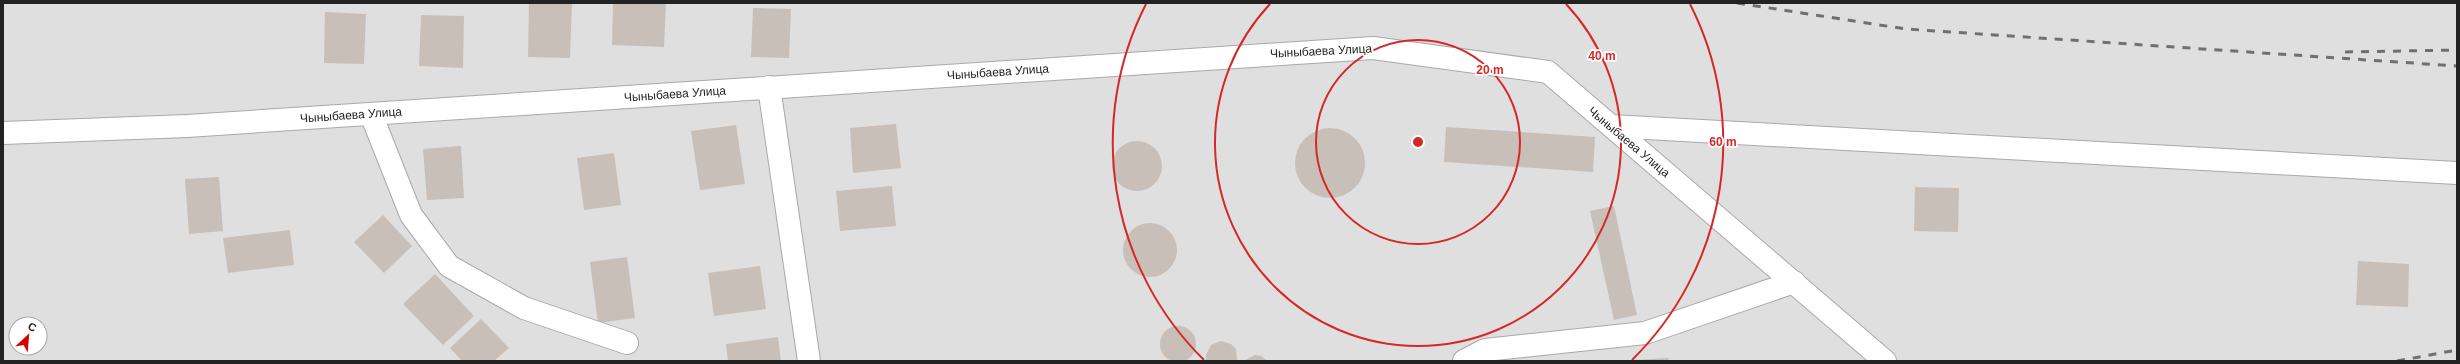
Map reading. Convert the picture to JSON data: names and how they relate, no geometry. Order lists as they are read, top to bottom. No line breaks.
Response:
{"streets":{"street":["Чыныбаева Улица"]},"north":"top right","rings":["40 m","20 m","60 m"]}
